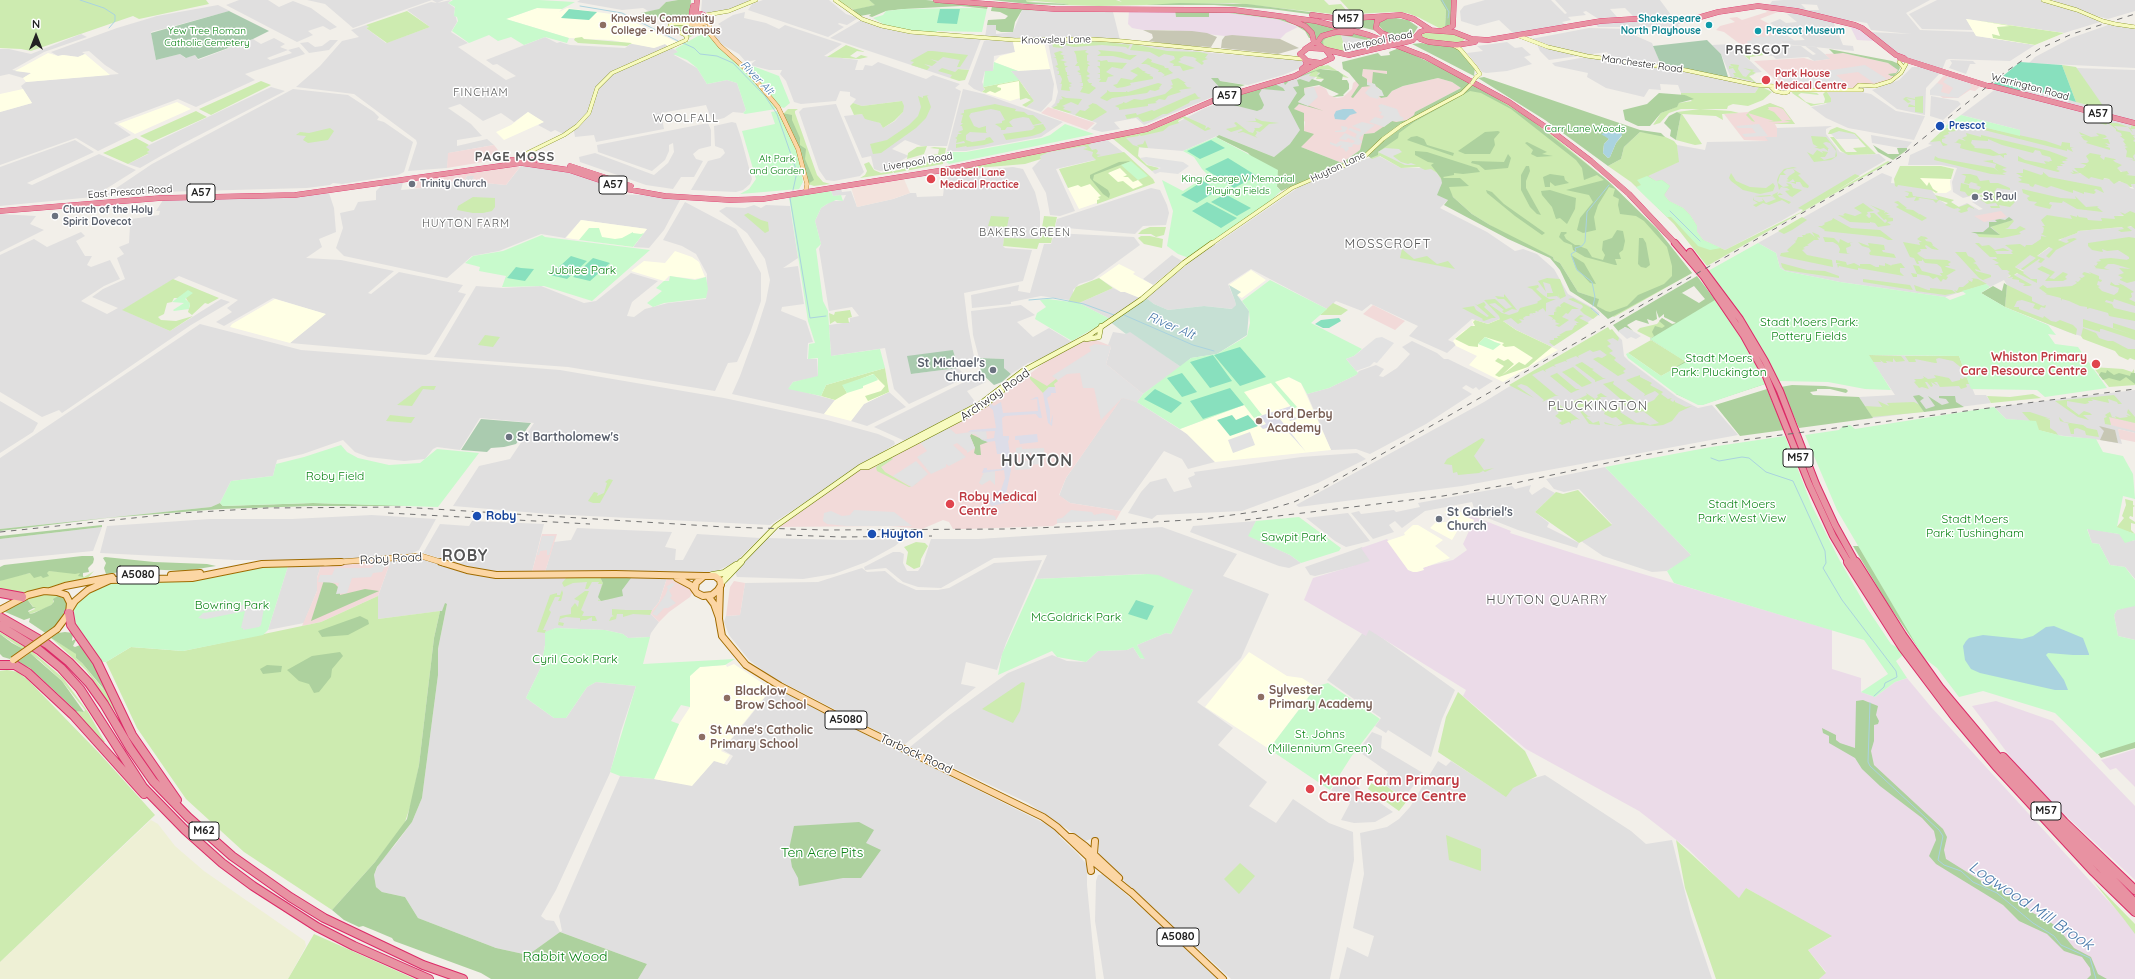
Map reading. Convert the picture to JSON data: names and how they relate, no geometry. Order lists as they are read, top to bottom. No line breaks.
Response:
{"streets":{"highway":["M57","Liverpool Road","Warrington Road","A57","East Prescot Road","M62"],"main road":["Knowsley Lane","Manchester Road","Huyton Lane","Archway Road","Roby Road","A5080","Tarbock Road"]},"crossings":[["M57","Liverpool Road"],["M57","A57"],["Knowsley Lane","Liverpool Road"],["Liverpool Road","A57"],["Liverpool Road","East Prescot Road"],["Manchester Road","Warrington Road"],["Manchester Road","A57"],["Warrington Road","A57"],["A57","Huyton Lane"],["Huyton Lane","Archway Road"],["Archway Road","Roby Road"],["Archway Road","A5080"],["Archway Road","Tarbock Road"],["Roby Road","A5080"],["Roby Road","Tarbock Road"],["A5080","Tarbock Road"]],"districts":["PRESCOT","FINCHAM","WOOLFALL","PAGE MOSS","HUYTON FARM","BAKERS GREEN","MOSSCROFT","PLUCKINGTON","HUYTON","ROBY","HUYTON QUARRY"],"water":["River Alt","Logwood Mill Brook"],"parks":["Yew Tree Roman Catholic Cemetery","Carr Lane Woods","Alt Park and Garden","King George V Memorial Playing Fields","Jubilee Park","Stadt Moers Park: Pottery Fields","Stadt Moers Park: Pluckington","Roby Field","Stadt Moers Park: West View","Stadt Moers Park: Tushingham","Sawpit Park","Bowring Park","McGoldrick Park","Cyril Cook Park","St. Johns (Millennium Green)","Ten Acre Pits","Rabbit Wood"],"places":["Knowsley Community College - Main Campus","Shakespeare North Playhouse","Prescot Museum","Park House Medical Centre","Prescot","Bluebell Lane Medical Practice","Trinity Church","St Paul","Church of the Holy Spirit Dovecot","Whiston Primary Care Resource Centre","St Michael's Church","Lord Derby Academy","St Bartholomew's","Roby Medical Centre","Roby","St Gabriel's Church","Huyton","Sylvester Primary Academy","Blacklow Brow School","St Anne's Catholic Primary School","Manor Farm Primary Care Resource Centre"],"north":"top"}
